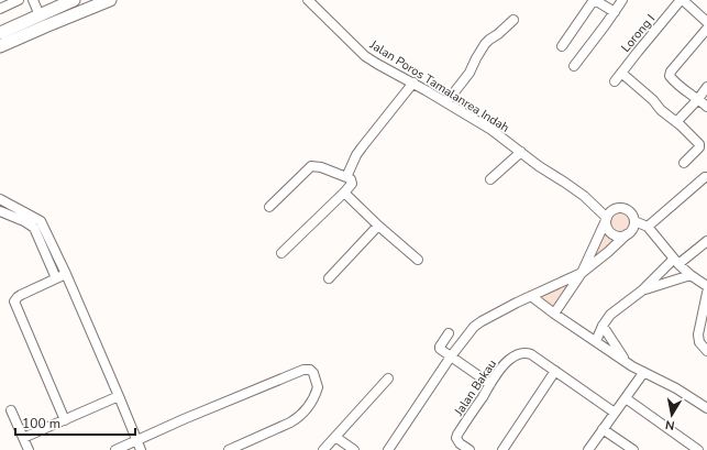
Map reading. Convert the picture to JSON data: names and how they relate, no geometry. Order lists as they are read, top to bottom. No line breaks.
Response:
{"streets":{"street":["Lorong I","Jalan Poros Tamalanrea Indah","Jalan Bakau"]},"scale_bar":"100 m","north":"bottom"}
